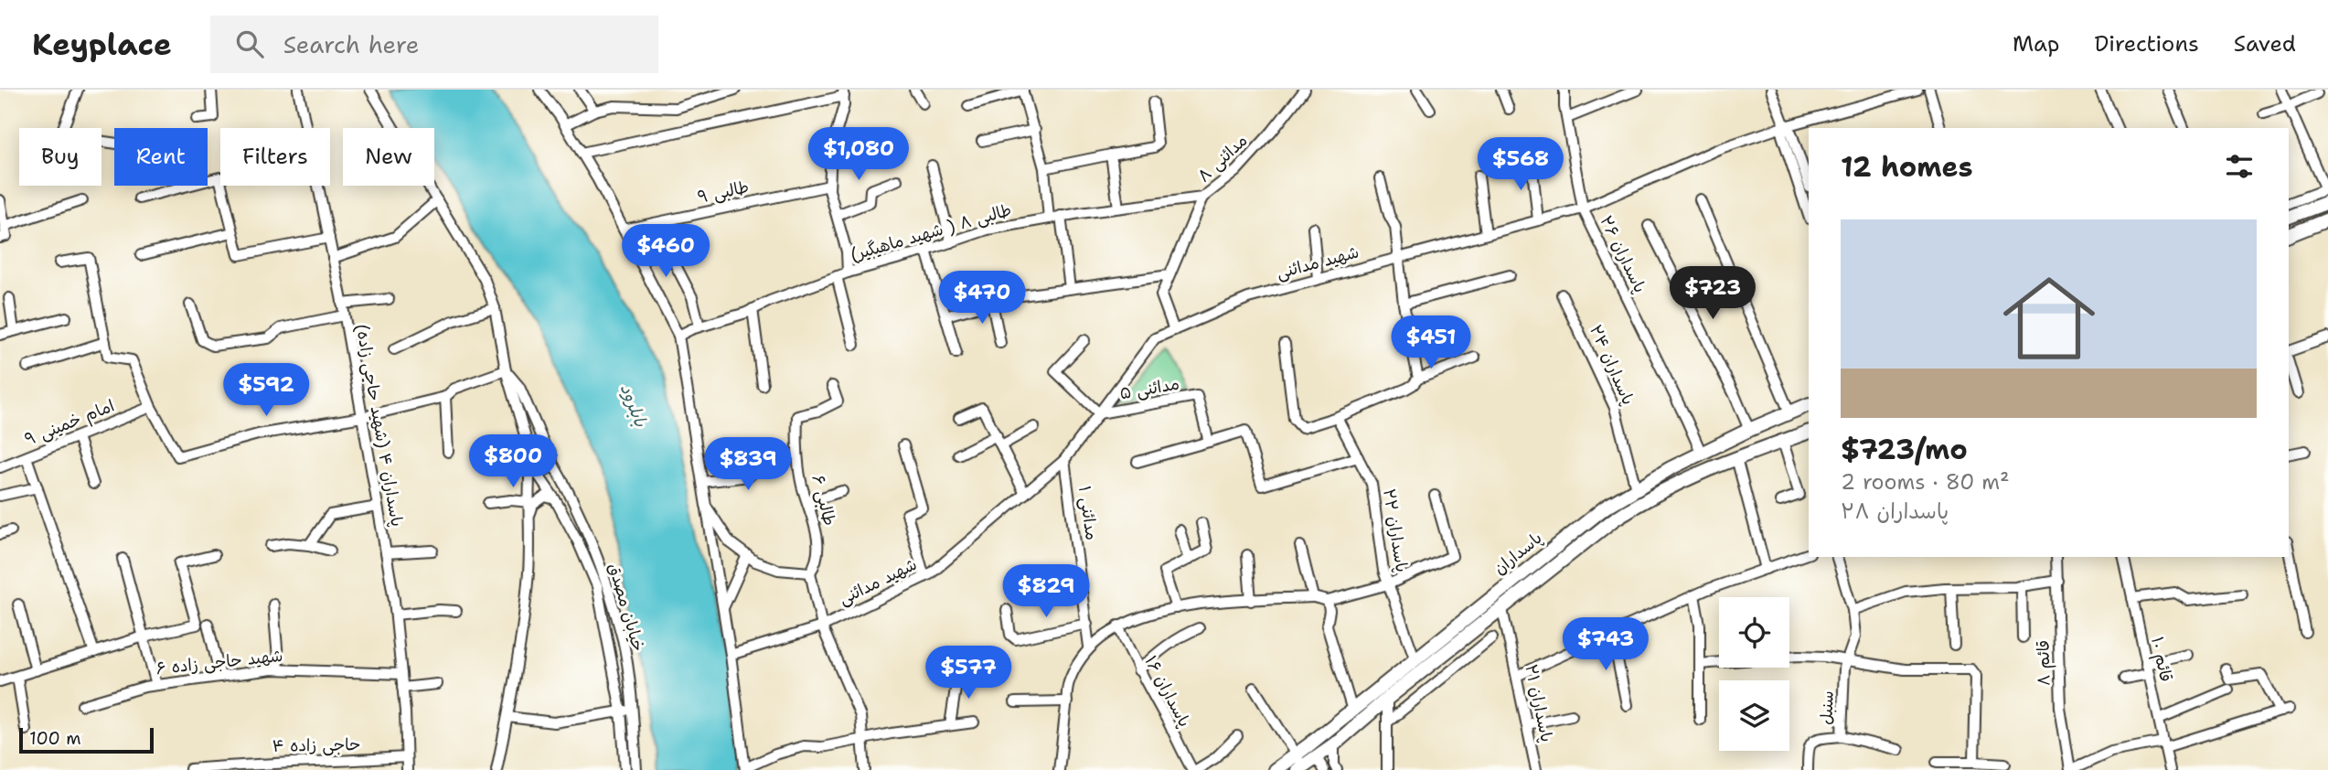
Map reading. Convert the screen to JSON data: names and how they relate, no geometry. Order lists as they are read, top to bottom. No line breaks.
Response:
{"streets":{"main road":["پاسداران"],"street":["مدائنی ۸","طالبی ۹","طالبی ۸ ( شهید ماهیگیر)","پاسداران ۲۶","شهید مدائنی","پاسداران ۲۴","مدائنی ۵","امام خمینی ۹","پاسداران ۴ (شهید حاجی زاده)","طالبی ۶","مدائنی ۱","پاسداران ۲۲","خیابان مصدق","قائم ۱۰","شهید حاجی زاده ۶","قائم ۸","پاسداران ۱۶","پاسداران ۲۱","سنبل","حاجی زاده ۴"]},"crossings":[["مدائنی ۸","طالبی ۸ ( شهید ماهیگیر)"],["مدائنی ۸","شهید مدائنی"],["پاسداران ۲۶","شهید مدائنی"],["پاسداران ۲۶","پاسداران"],["شهید مدائنی","مدائنی ۵"],["شهید مدائنی","مدائنی ۱"],["پاسداران ۲۴","پاسداران"],["پاسداران ۴ (شهید حاجی زاده)","شهید حاجی زاده ۶"],["پاسداران ۴ (شهید حاجی زاده)","حاجی زاده ۴"],["پاسداران ۲۲","پاسداران"],["پاسداران","پاسداران ۲۱"]],"water":["بابلرود"],"scale_bar":"100 m","page":{"header":"Keyplace","search":"Search here","nav":["Map","Directions","Saved"],"price":["$1,080","$568","$460","$723","$470","$451","$592","$800","$839","$829","$743","$577"],"chip":["Buy","Rent","Filters","New"],"heading":"12 homes","list":[{"name":"$723/mo","note":"2 rooms · 80 m² · پاسداران ۲۸"}],"scale":"100 m"}}
